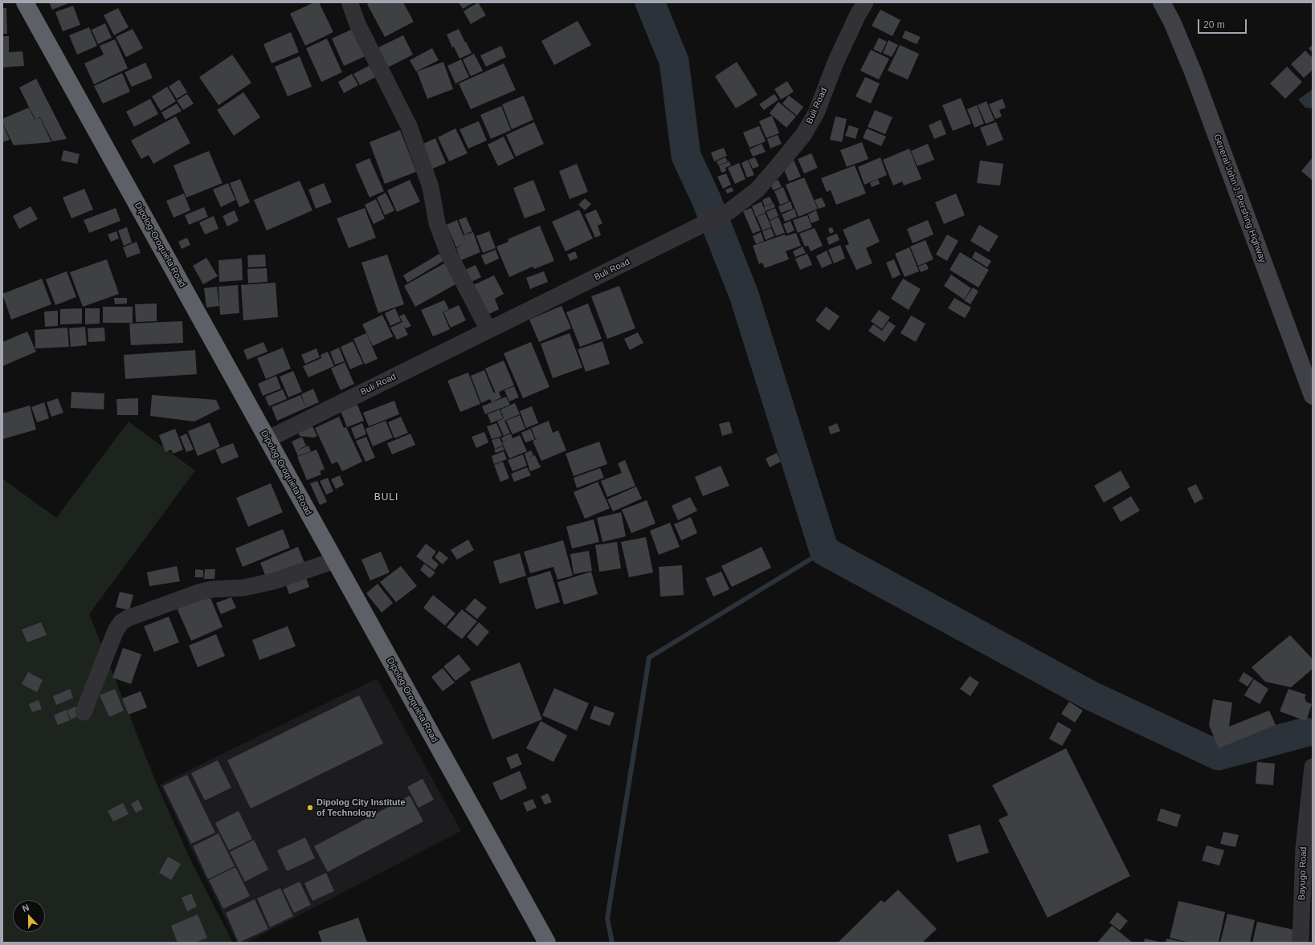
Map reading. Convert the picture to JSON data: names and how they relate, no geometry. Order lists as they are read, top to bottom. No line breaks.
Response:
{"streets":{"highway":["Dipolog-Oroquieta Road"],"main road":["General John J. Pershing Highway"],"street":["Buli Road","Bayugo Road"]},"crossings":[["Buli Road","Dipolog-Oroquieta Road"]],"districts":["BULI"],"places":["Dipolog City Institute of Technology"],"scale_bar":"20 m","north":"top"}
